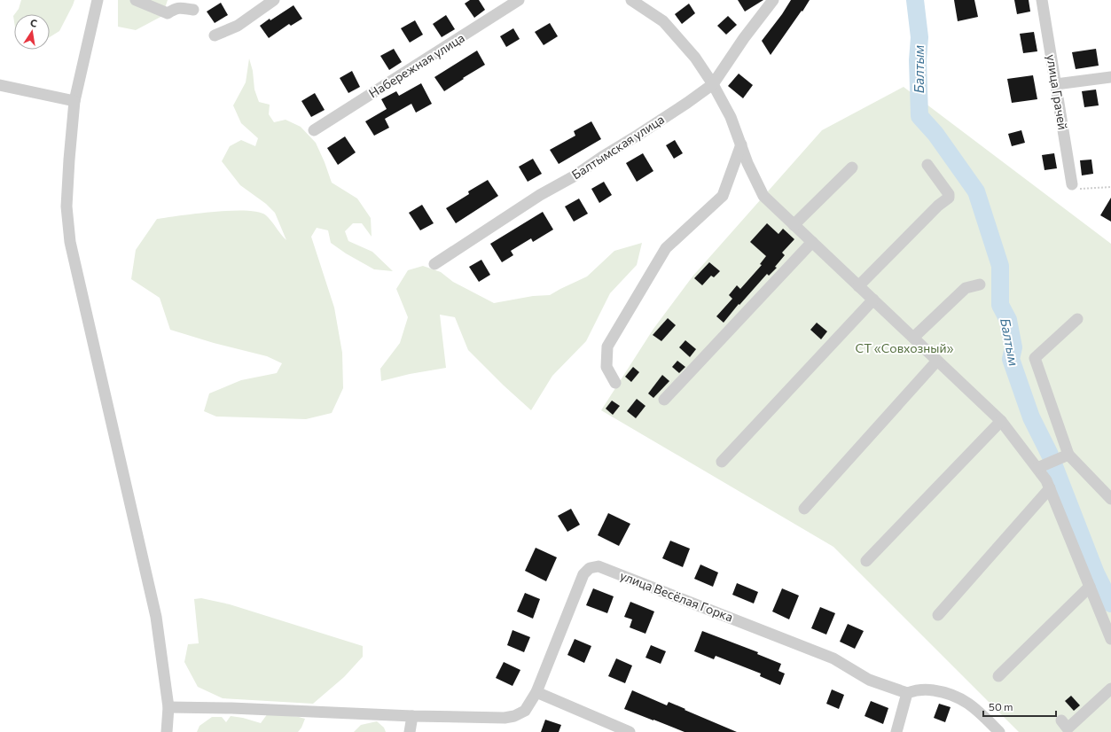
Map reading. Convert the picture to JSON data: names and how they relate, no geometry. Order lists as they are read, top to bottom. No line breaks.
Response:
{"streets":{"street":["Набережная улица","улица Грачей","Балтымская улица","улица Весёлая Горка"]},"water":["Балтым"],"parks":["СТ «Совхозный»"],"scale_bar":"50 m","north":"top"}
